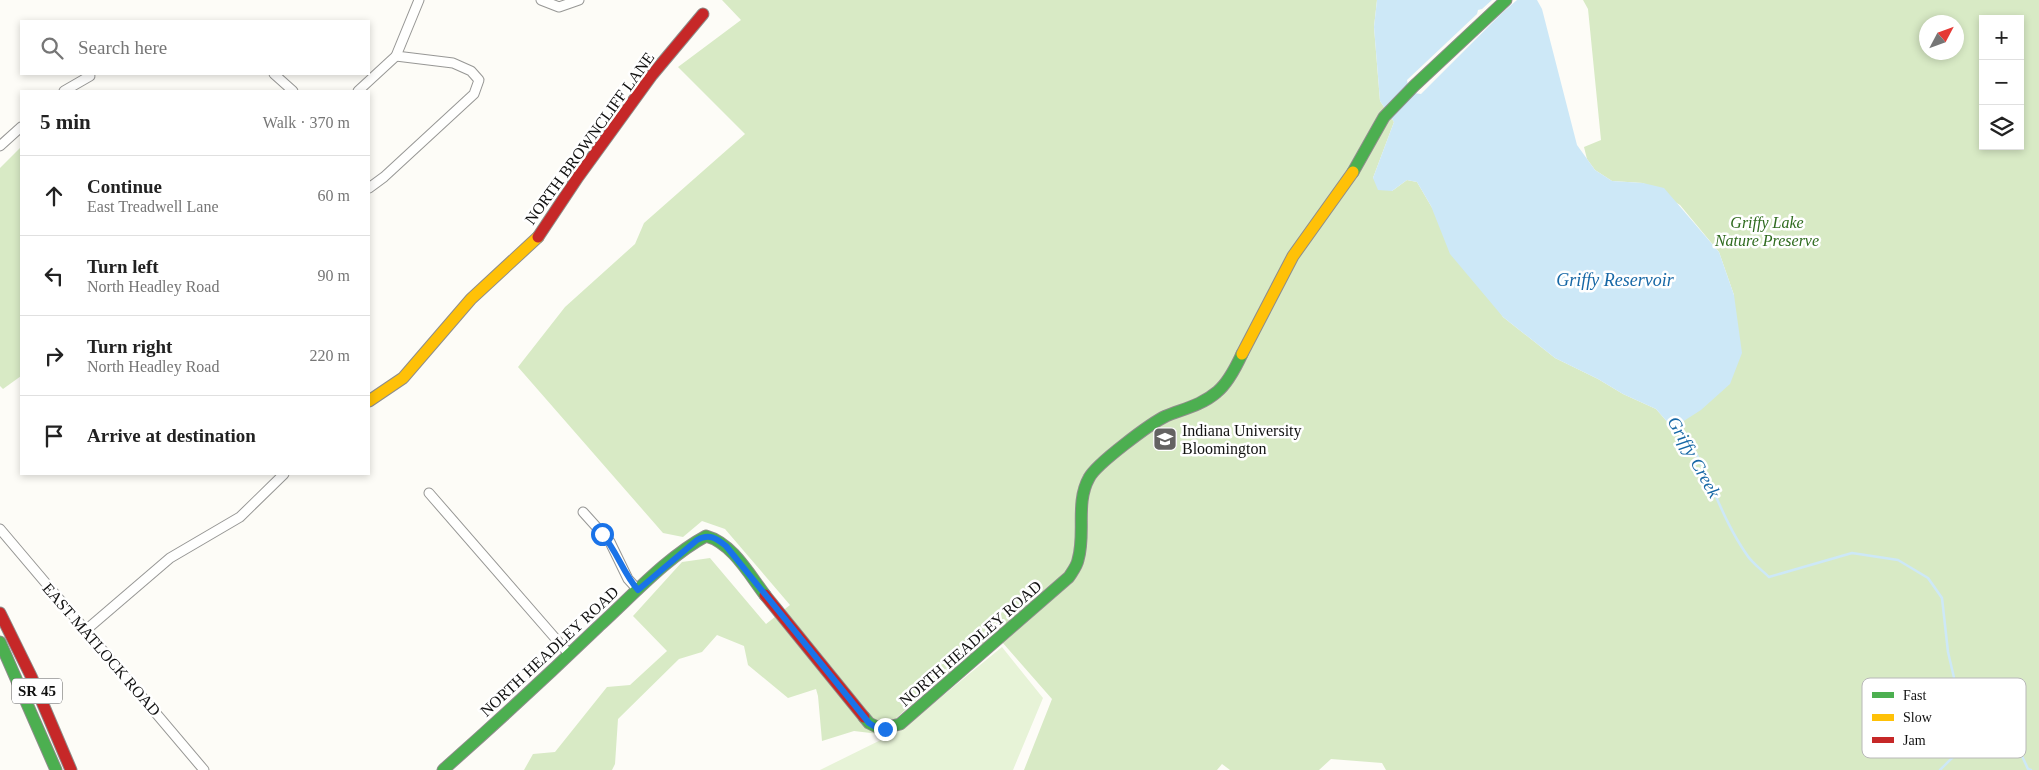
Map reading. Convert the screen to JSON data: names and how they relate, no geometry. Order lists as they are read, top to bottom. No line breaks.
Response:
{"streets":{"main road":["NORTH BROWNCLIFF LANE","NORTH HEADLEY ROAD","SR 45"],"street":["EAST MATLOCK ROAD"]},"water":["Griffy Reservoir","Griffy Creek"],"parks":["Griffy Lake Nature Preserve"],"places":{"school or university":["Indiana University Bloomington"]},"legend":["Fast","Slow","Jam"],"north":"top right","page":{"map_buttons":["+","−"],"search":"Search here","heading":["5 min","Walk · 370 m"],"list":[["Continue","East Treadwell Lane","60 m"],["Turn left","North Headley Road","90 m"],["Turn right","North Headley Road","220 m"],"Arrive at destination"]}}
